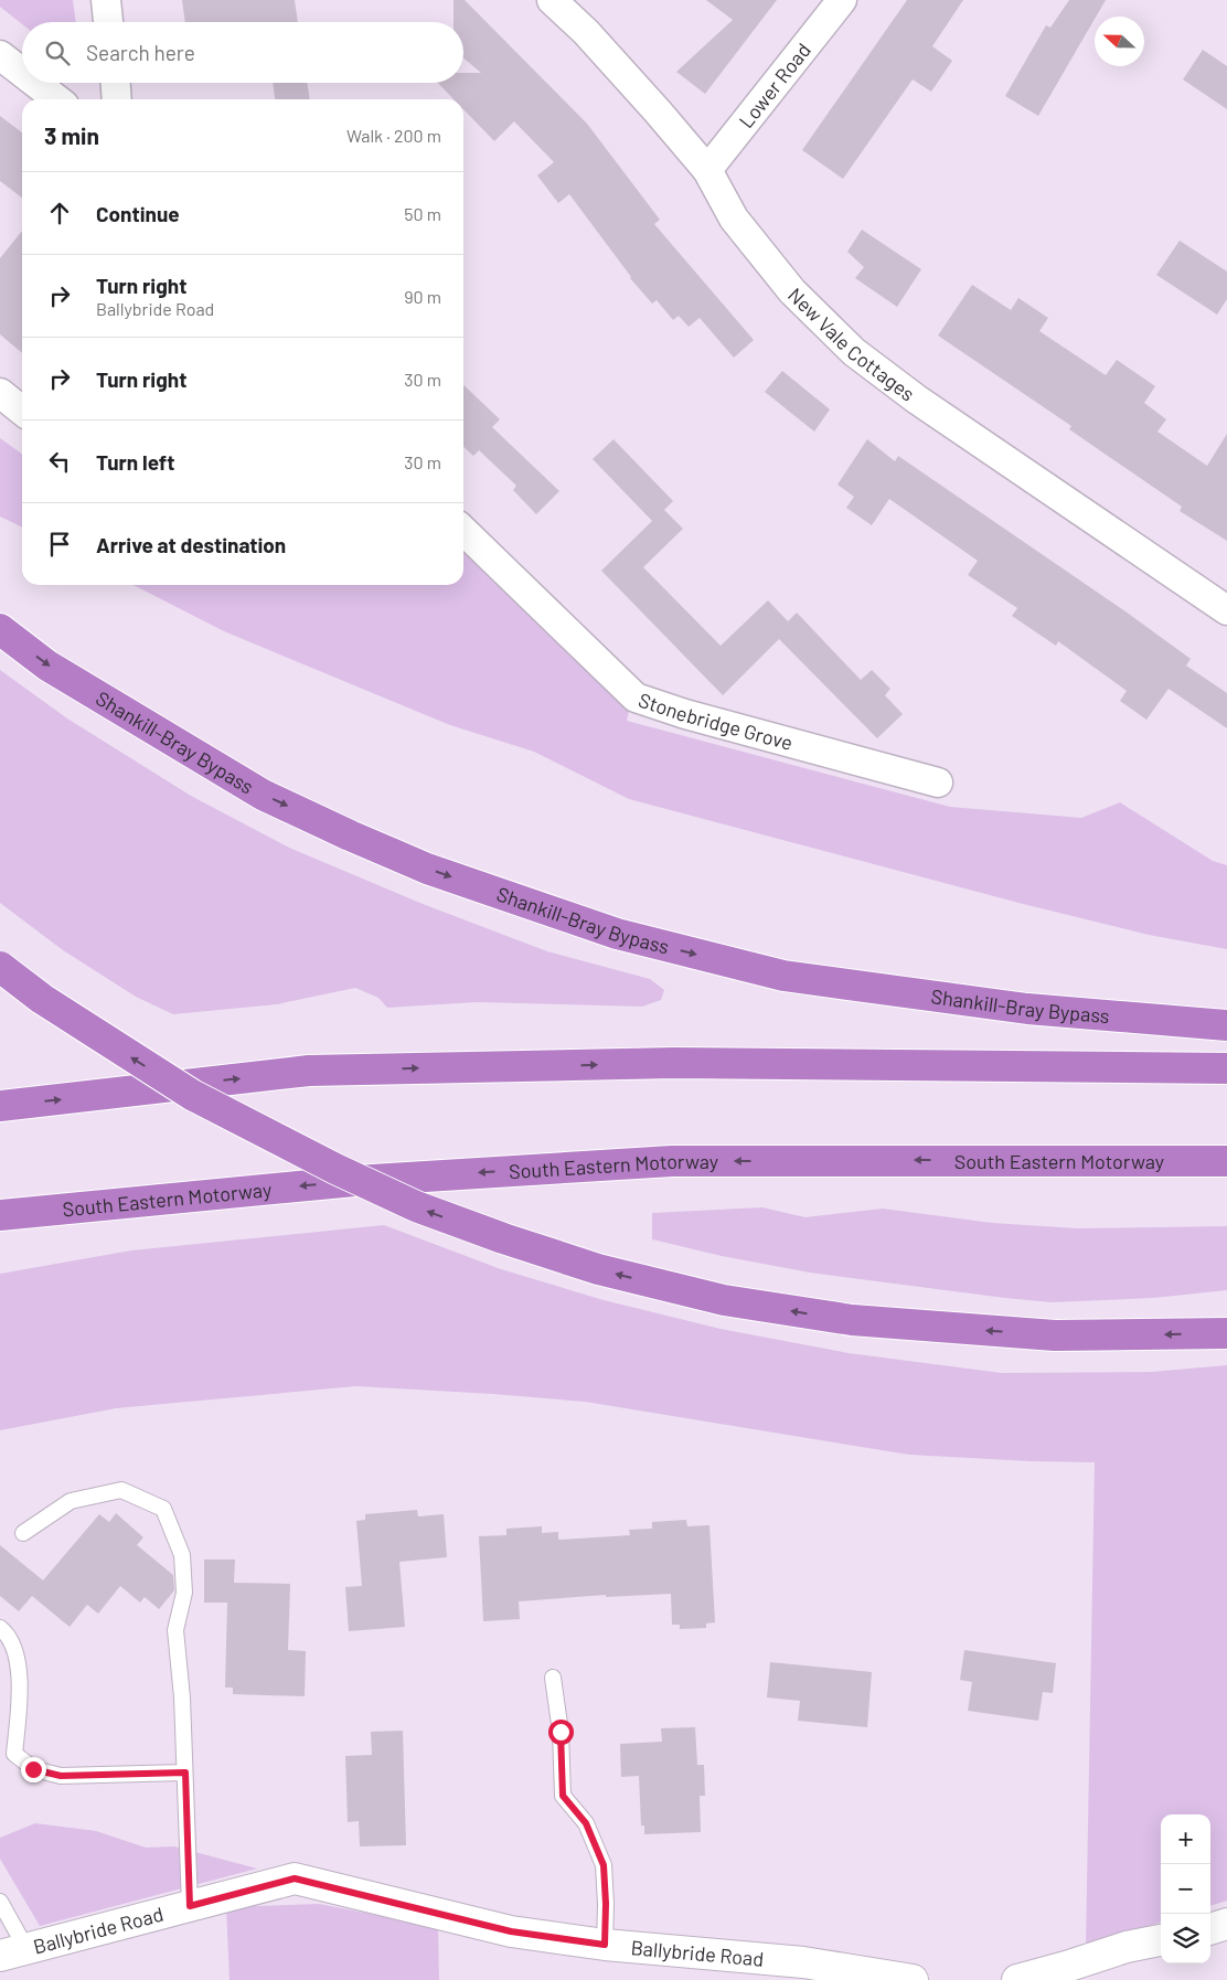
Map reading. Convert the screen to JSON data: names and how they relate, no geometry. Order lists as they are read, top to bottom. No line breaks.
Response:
{"streets":{"highway":["Shankill-Bray Bypass","South Eastern Motorway"],"street":["Lower Road","New Vale Cottages","Stonebridge Grove","Ballybride Road"]},"crossings":[["Lower Road","New Vale Cottages"]],"north":"left","page":{"search":"Search here","heading":["3 min","Walk · 200 m"],"list":[["Continue","50 m"],["Turn right","Ballybride Road","90 m"],["Turn right","30 m"],["Turn left","30 m"],"Arrive at destination"],"map_buttons":["+","−"]}}
